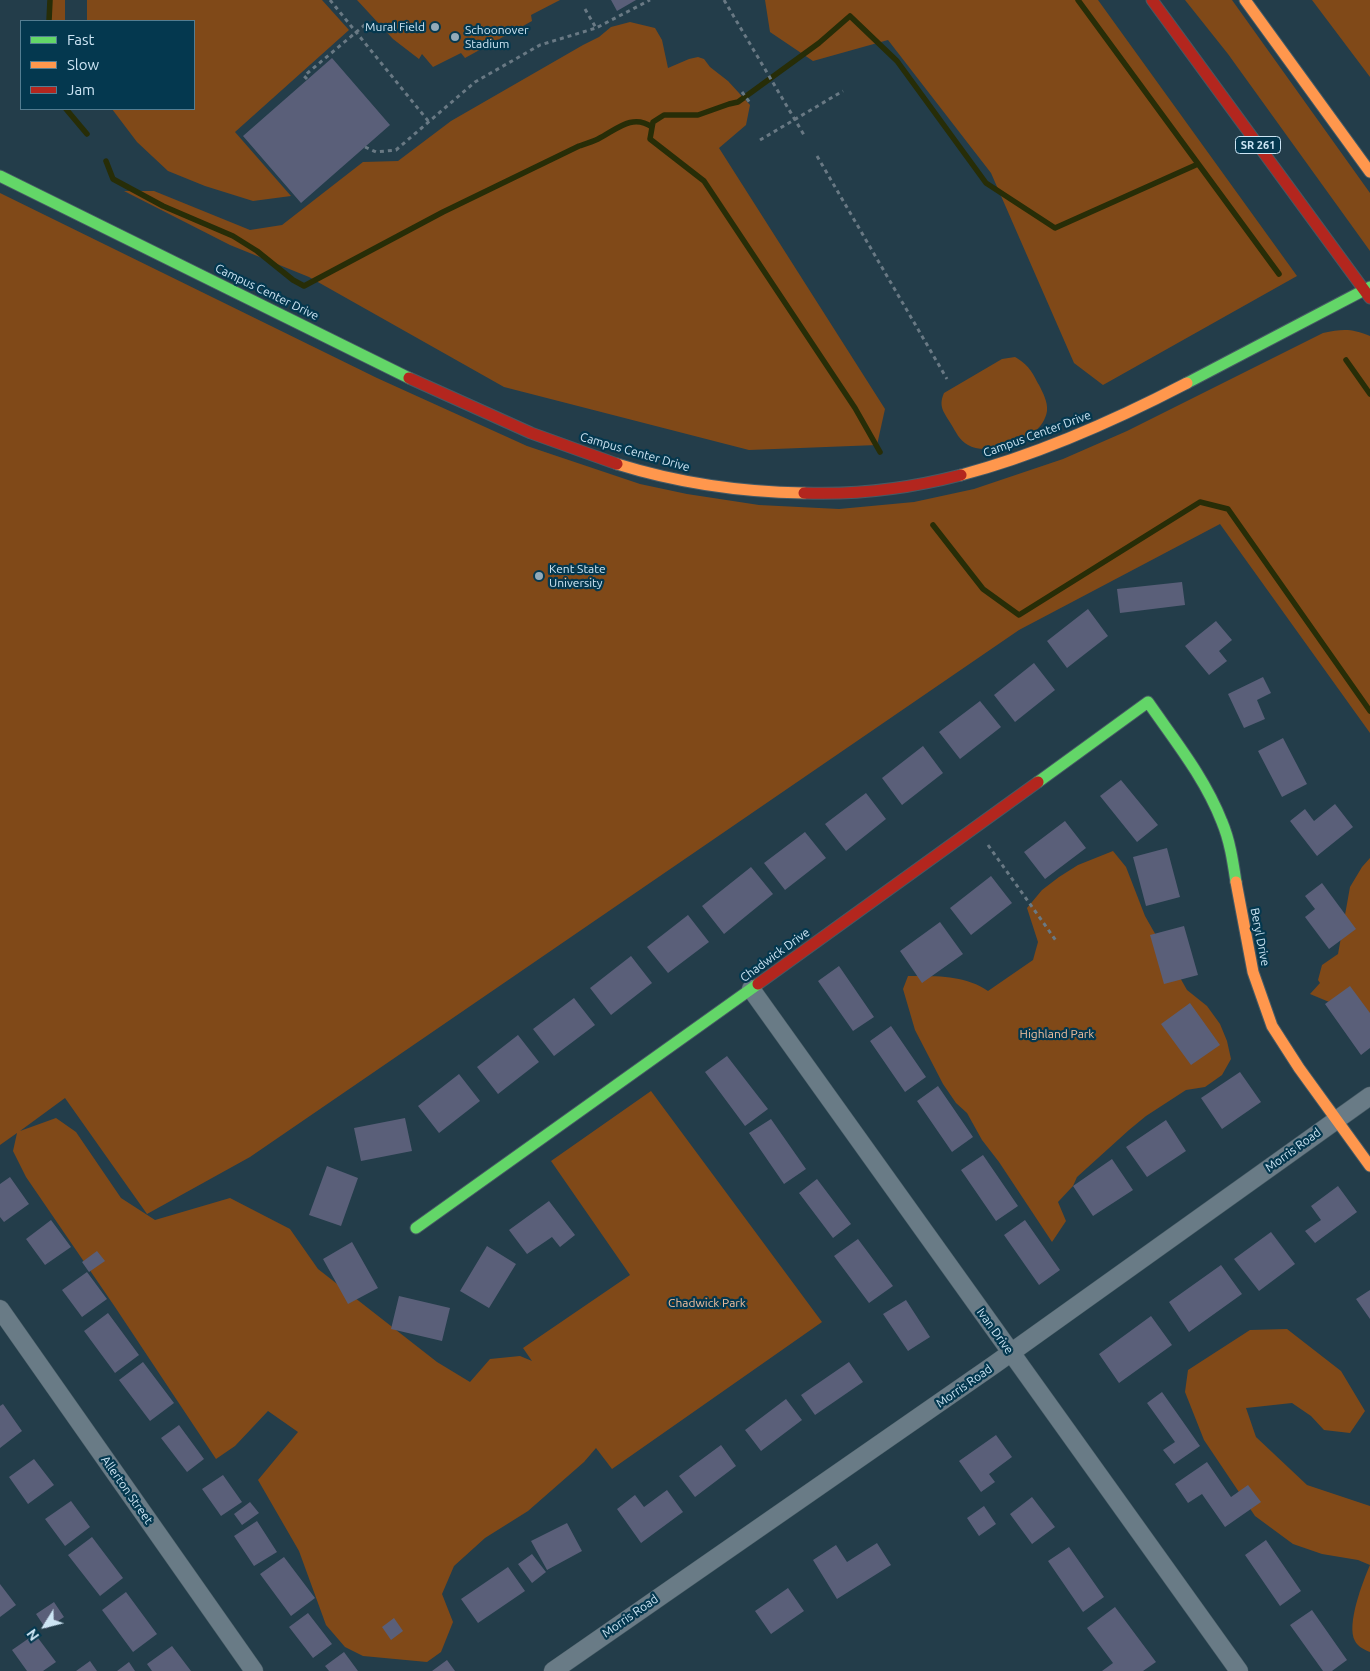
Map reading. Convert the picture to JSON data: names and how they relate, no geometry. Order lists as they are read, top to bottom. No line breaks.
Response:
{"streets":{"street":["SR 261","Campus Center Drive","Beryl Drive","Chadwick Drive","Morris Road","Ivan Drive","Allerton Street"]},"crossings":[["SR 261","Campus Center Drive"],["Beryl Drive","Chadwick Drive"],["Beryl Drive","Morris Road"],["Chadwick Drive","Ivan Drive"],["Morris Road","Ivan Drive"]],"parks":["Highland Park","Chadwick Park"],"places":["Mural Field","Schoonover Stadium","Kent State University"],"legend":["Fast","Slow","Jam"],"north":"bottom left"}
